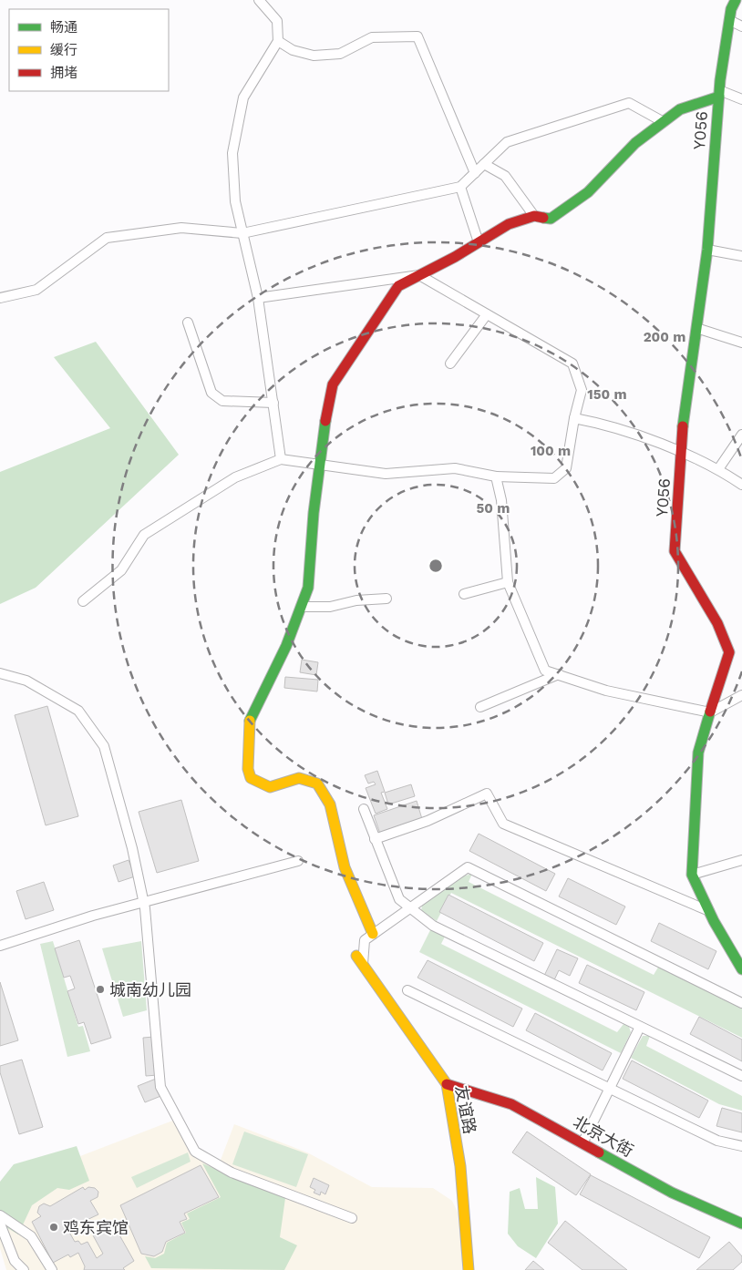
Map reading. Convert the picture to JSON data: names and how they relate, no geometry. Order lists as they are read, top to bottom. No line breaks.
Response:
{"streets":{"street":["Y056","友谊路","北京大街"]},"crossings":[["友谊路","北京大街"]],"places":["城南幼儿园","鸡东宾馆"],"legend":["畅通","缓行","拥堵"],"rings":["200 m","150 m","100 m","50 m"]}
